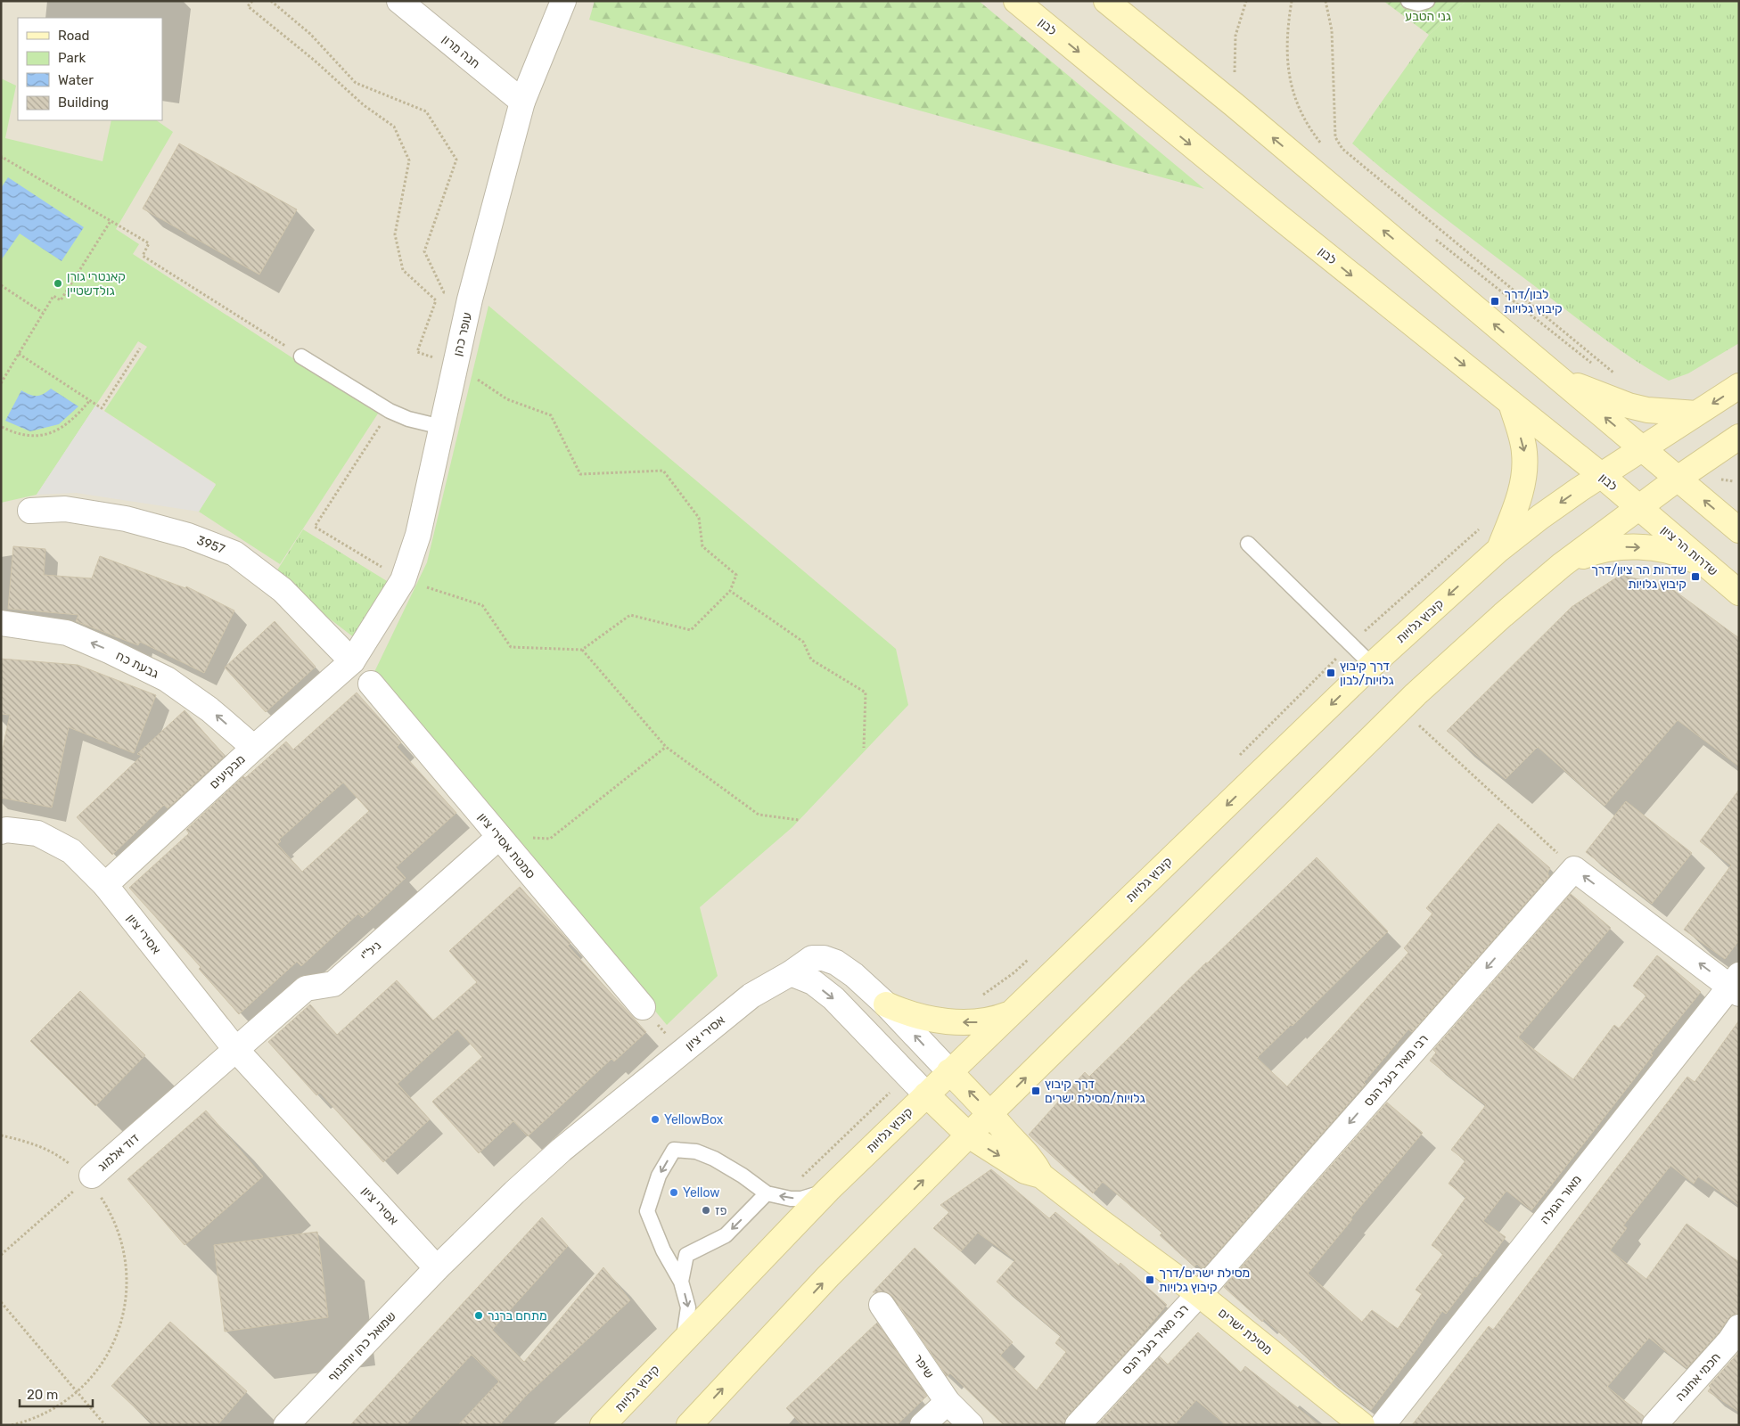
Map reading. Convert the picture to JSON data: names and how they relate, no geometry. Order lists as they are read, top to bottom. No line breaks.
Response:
{"streets":{"main road":["לבון","שדרות הר ציון","קיבוץ גלויות","מסילת ישרים"],"street":["חנה מרון","עופר כהן","3957","גבעת כח","מבקיעים","סמטת אסירי ציון","אסירי ציון","ניל\"י","רבי מאיר בעל הנס","דוד אלמוג","מאור הגולה","שמואל כהן יוחננוף","שיפר","חכמי אתונה"]},"crossings":[["לבון","שדרות הר ציון"],["לבון","קיבוץ גלויות"],["חנה מרון","עופר כהן"],["עופר כהן","3957"],["עופר כהן","מבקיעים"],["3957","מבקיעים"],["קיבוץ גלויות","אסירי ציון"],["קיבוץ גלויות","מסילת ישרים"],["גבעת כח","מבקיעים"],["מבקיעים","אסירי ציון"],["סמטת אסירי ציון","ניל\"י"],["אסירי ציון","ניל\"י"],["אסירי ציון","דוד אלמוג"],["אסירי ציון","מסילת ישרים"],["אסירי ציון","שמואל כהן יוחננוף"],["ניל\"י","דוד אלמוג"],["רבי מאיר בעל הנס","מסילת ישרים"]],"one_way":["גבעת כח","רבי מאיר בעל הנס"],"parks":["גני הטבע"],"places":{"other":["קאנטרי גורן גולדשטיין","YellowBox","Yellow","פז","מתחם ברנר"],"transit":["לבון/דרך קיבוץ גלויות","שדרות הר ציון/דרך קיבוץ גלויות","דרך קיבוץ גלויות/לבון","דרך קיבוץ גלויות/מסילת ישרים","מסילת ישרים/דרך קיבוץ גלויות"]},"legend":["Road","Park","Water","Building"],"scale_bar":"20 m"}
